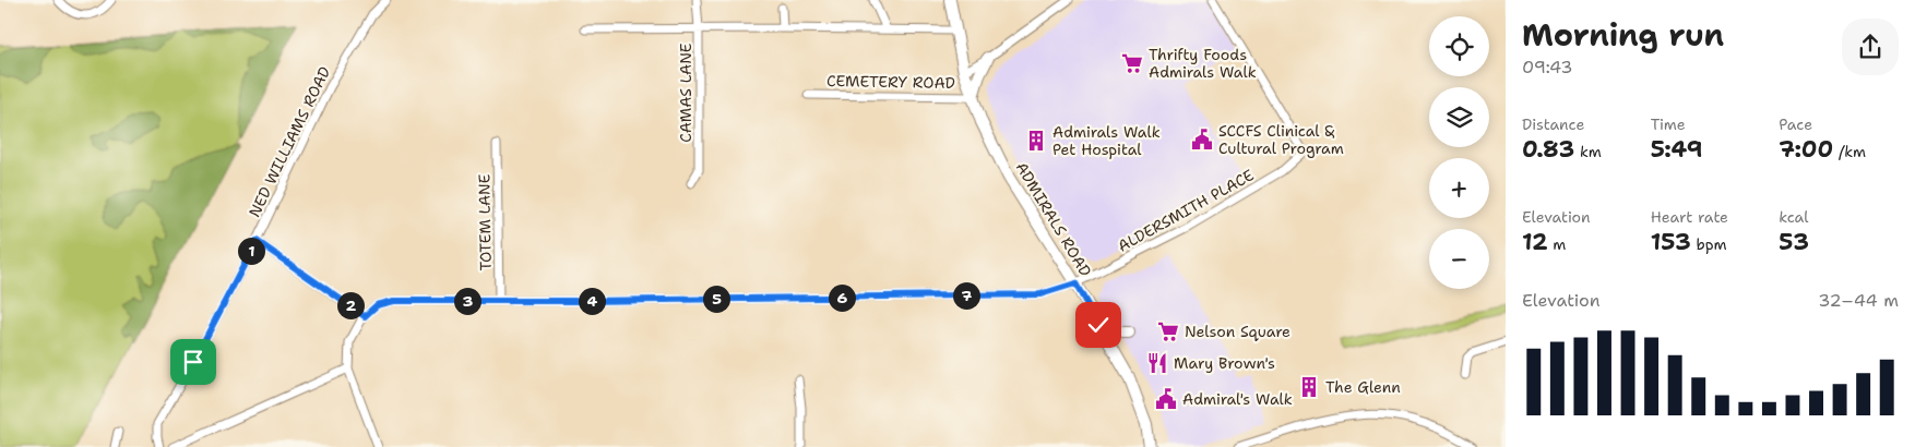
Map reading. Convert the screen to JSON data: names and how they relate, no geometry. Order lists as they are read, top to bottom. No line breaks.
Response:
{"streets":{"main road":["ADMIRALS ROAD"],"street":["CEMETERY ROAD","CAMAS LANE","NED WILLIAMS ROAD","ALDERSMITH PLACE","TOTEM LANE"]},"crossings":[["CEMETERY ROAD","ADMIRALS ROAD"],["ALDERSMITH PLACE","ADMIRALS ROAD"],["ALDERSMITH PLACE","TOTEM LANE"]],"places":{"supermarket":["Thrifty Foods Admirals Walk","Nelson Square"],"public building":["SCCFS Clinical & Cultural Program","Admiral's Walk"],"building":["Admirals Walk Pet Hospital","The Glenn"],"restaurant":["Mary Brown's"]},"page":{"heading":["Morning run","09:43"],"map_buttons":["+","−"],"stats":[["Distance","0.83 km"],["Time","5:49"],["Pace","7:00 /km"],["Elevation","12 m"],["Heart rate","153 bpm"],["kcal","53"]],"pins":["1","7","6","5","3","4","2"],"chart":["Elevation","32–44 m"]}}
